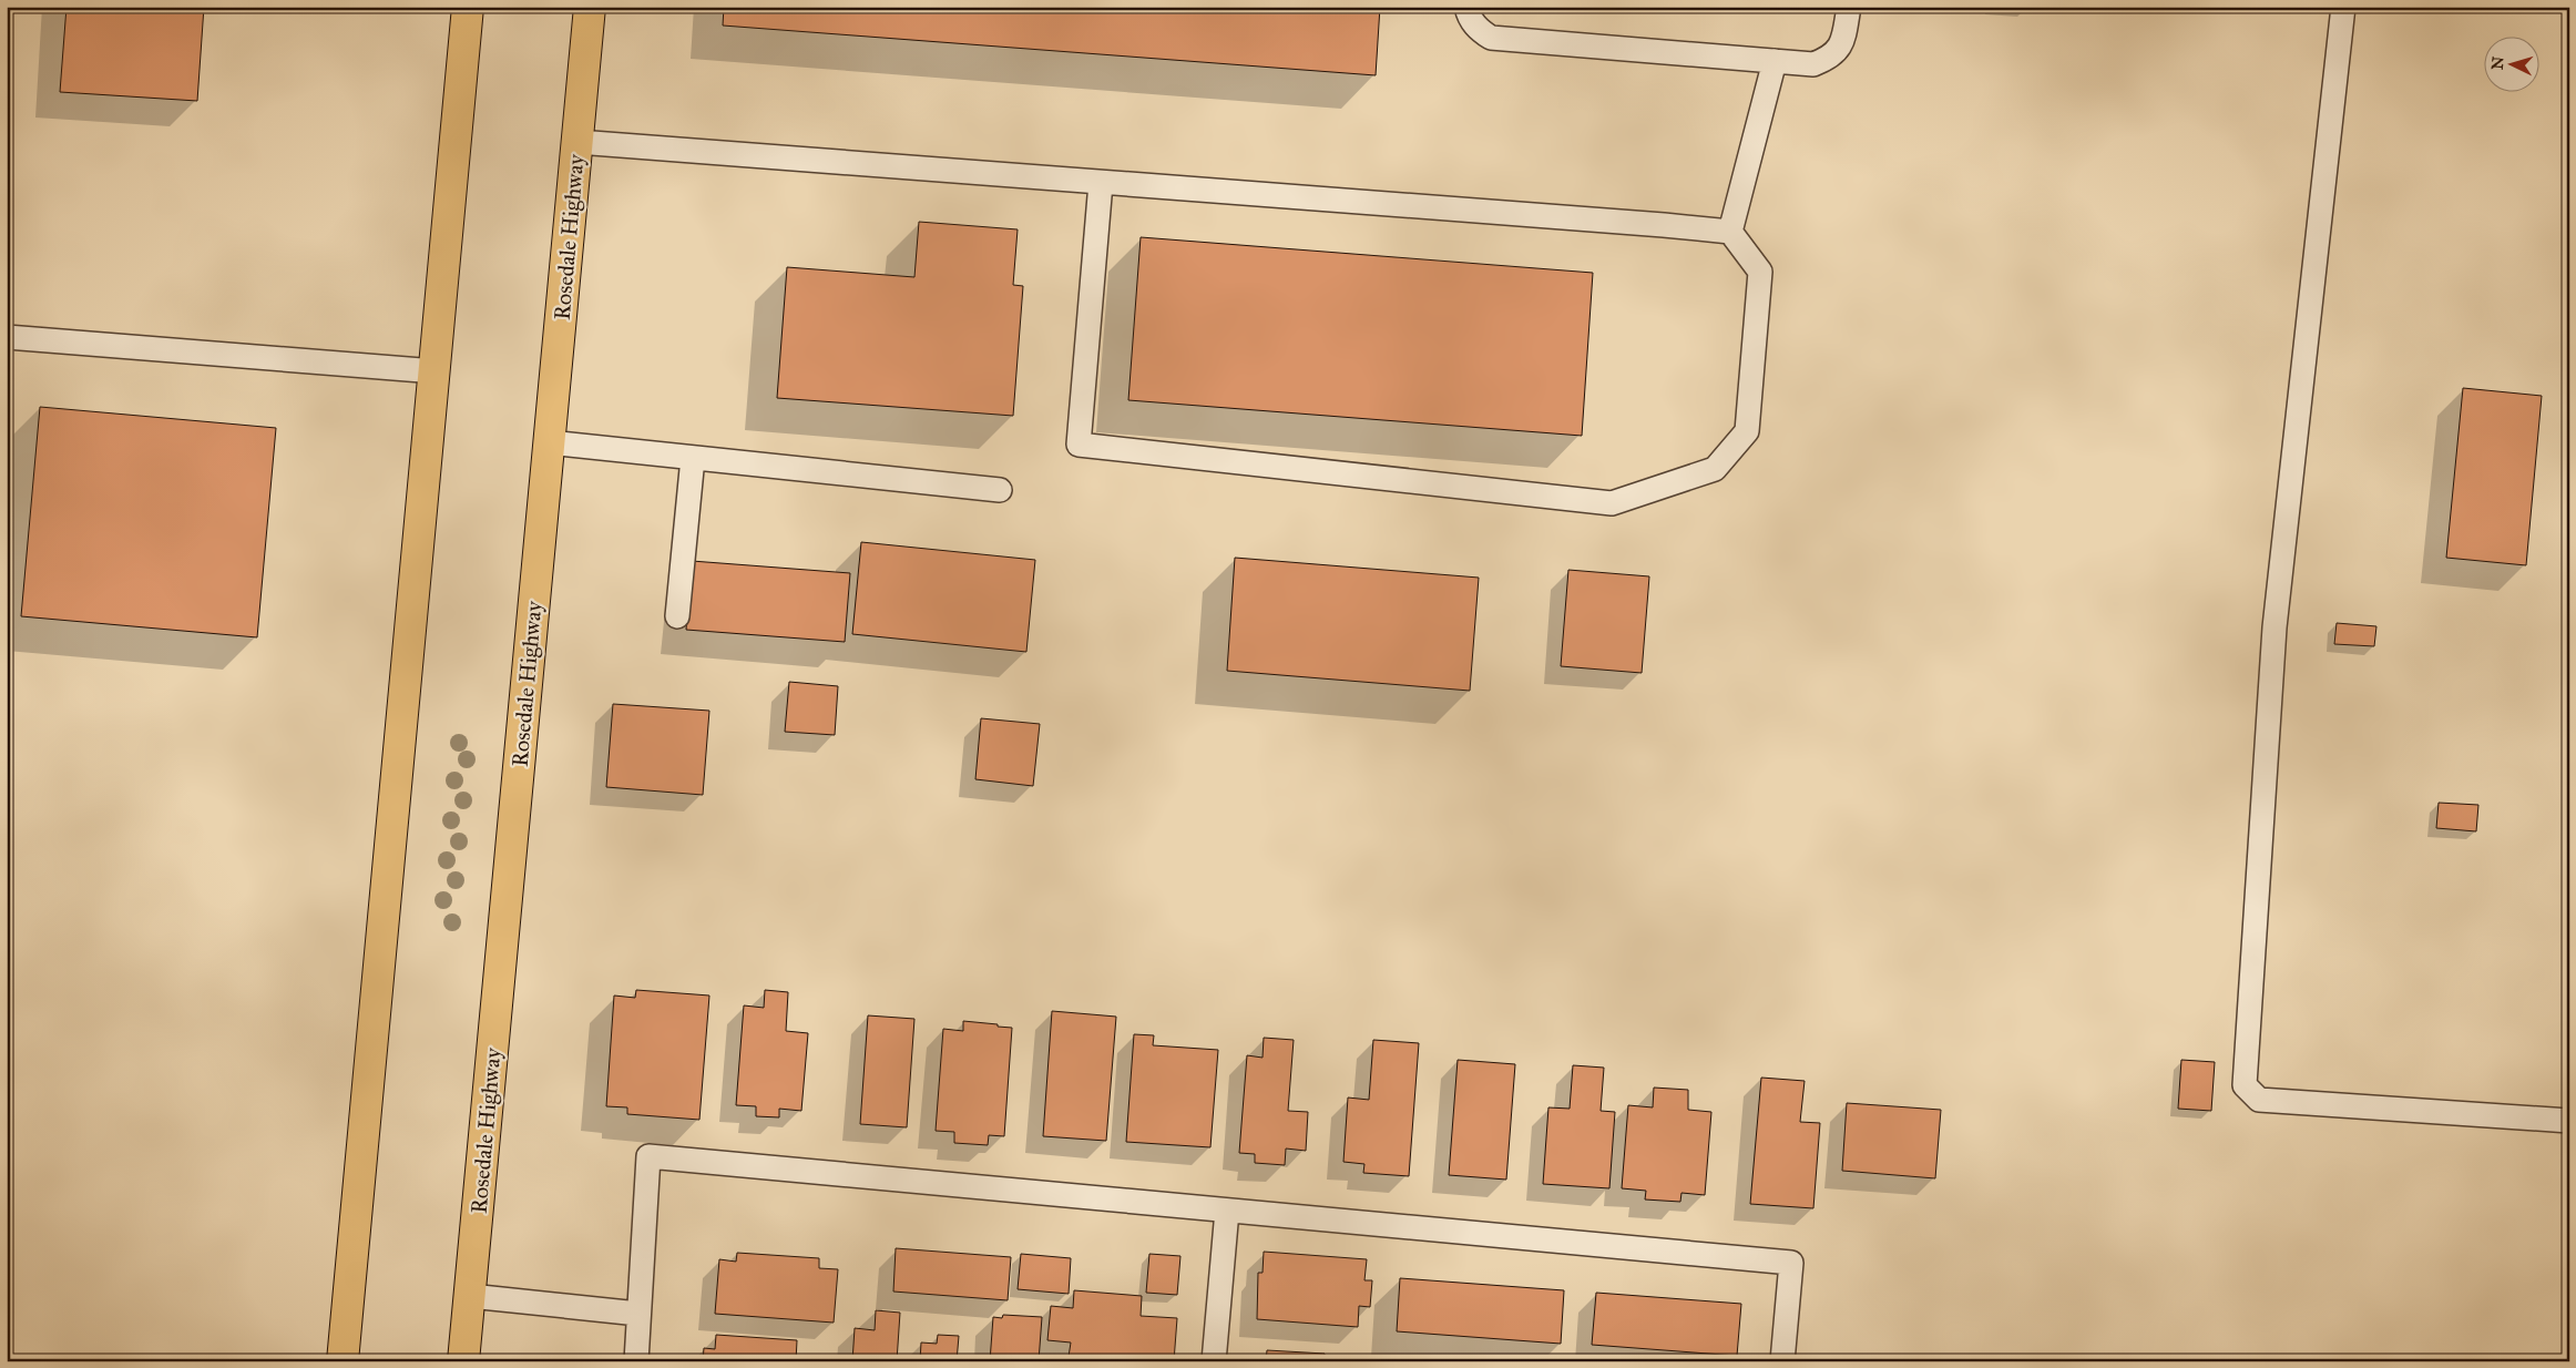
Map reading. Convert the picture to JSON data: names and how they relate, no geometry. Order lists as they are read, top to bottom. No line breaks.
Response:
{"streets":{"main road":["Rosedale Highway"]},"north":"left"}
